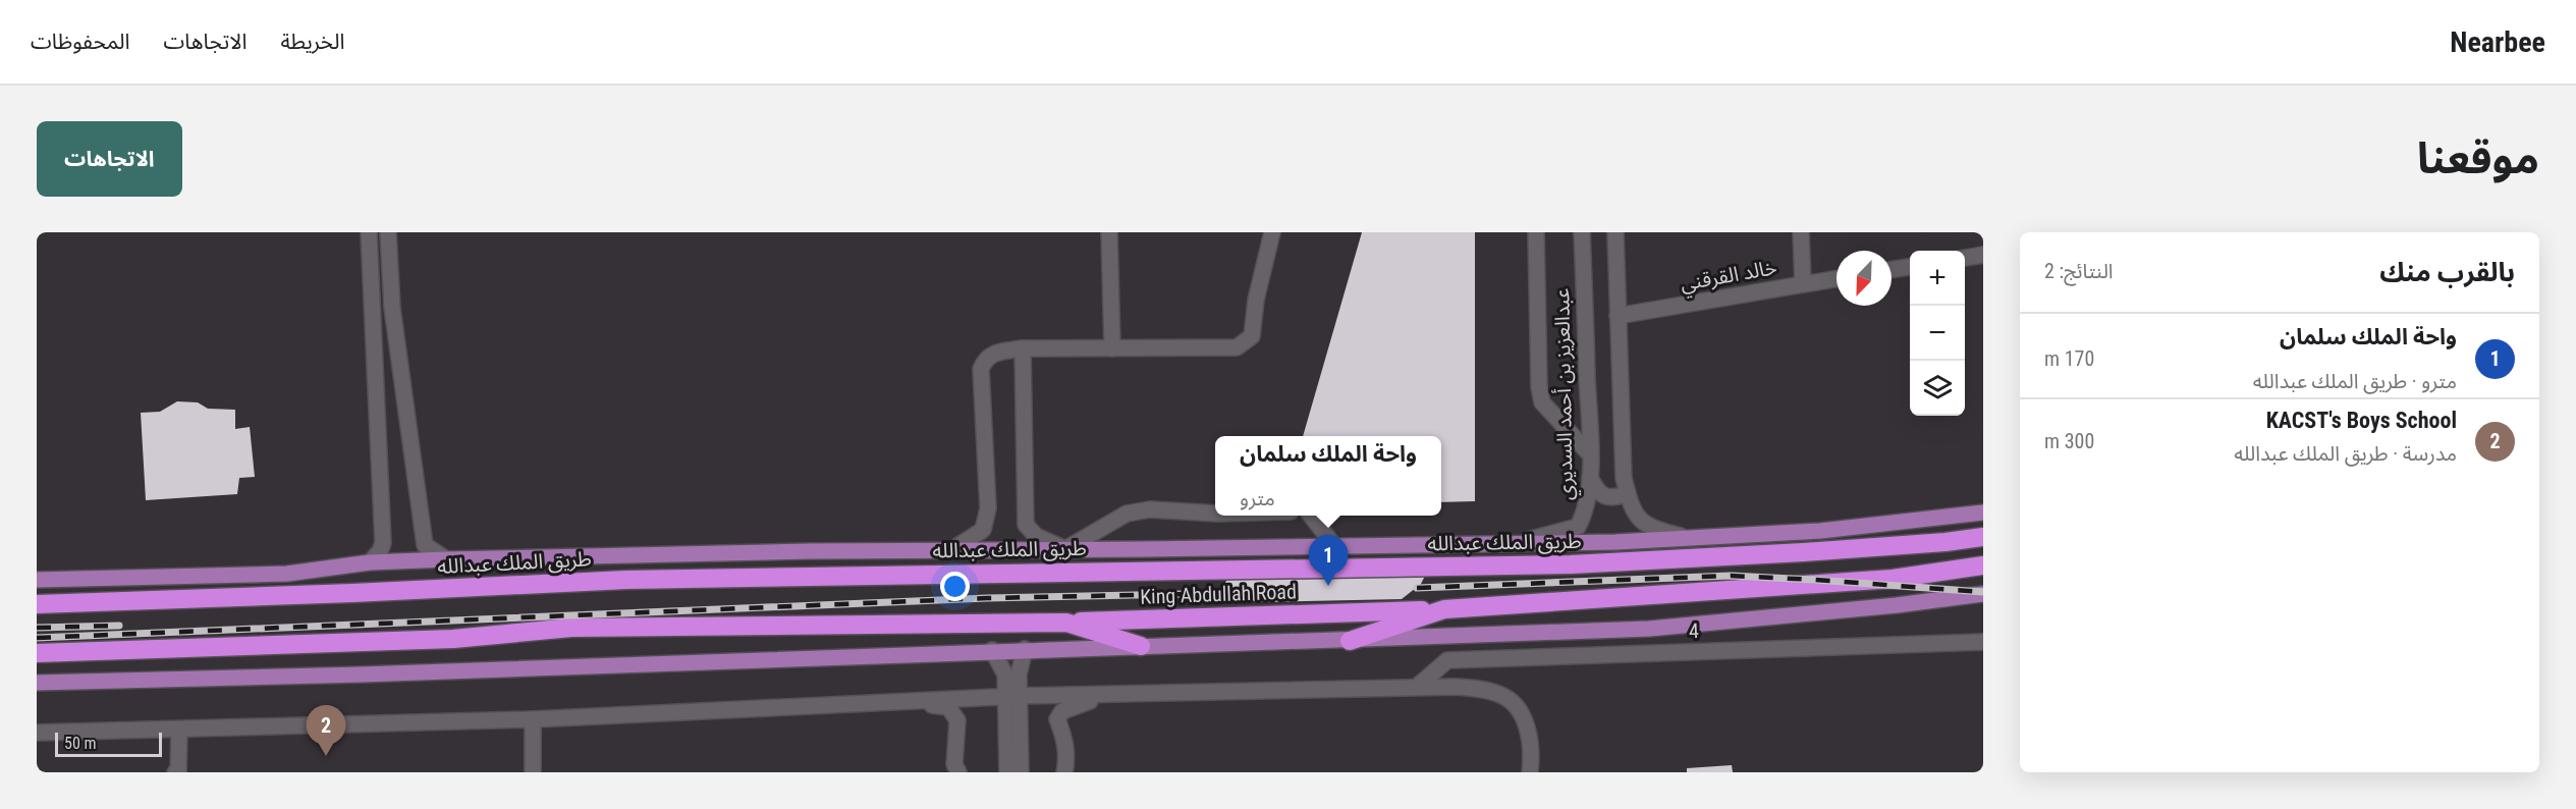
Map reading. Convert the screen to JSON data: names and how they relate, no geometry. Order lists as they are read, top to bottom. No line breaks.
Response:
{"streets":{"highway":["طريق الملك عبدالله","King Abdullah Road"],"street":["خالد القرقني","عبدالعزيز بن أحمد السديري","4"]},"scale_bar":"50 m","north":"bottom left","page":{"header":"Nearbee","nav":["الخريطة","الاتجاهات","المحفوظات"],"title":"موقعنا","buttons":"الاتجاهات","heading":["بالقرب منك","النتائج: 2"],"map_buttons":["+","−"],"list":[{"mark":"1","name":"واحة الملك سلمان","note":"مترو · طريق الملك عبدالله","value":"170 m"},{"mark":"2","name":"KACST's Boys School","note":"مدرسة · طريق الملك عبدالله","value":"300 m"}],"popup":["واحة الملك سلمان","مترو"],"pins":["1","2"],"scale":"50 m"}}
